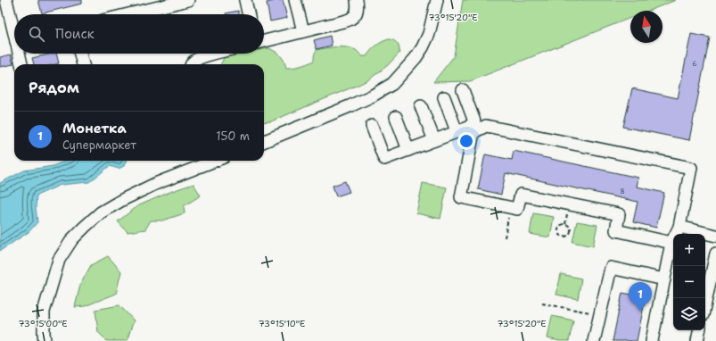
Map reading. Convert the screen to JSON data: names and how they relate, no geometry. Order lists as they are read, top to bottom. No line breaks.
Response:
{"house_numbers":["6","8"],"north":"top","page":{"search":"Поиск","heading":"Рядом","list":[{"mark":"1","name":"Монетка","note":"Супермаркет","value":"150 m"}],"map_buttons":["+","−"],"pins":"1"},"coordinates":["73°15'20\"E","73°15'00\"E","73°15'10\"E"]}
